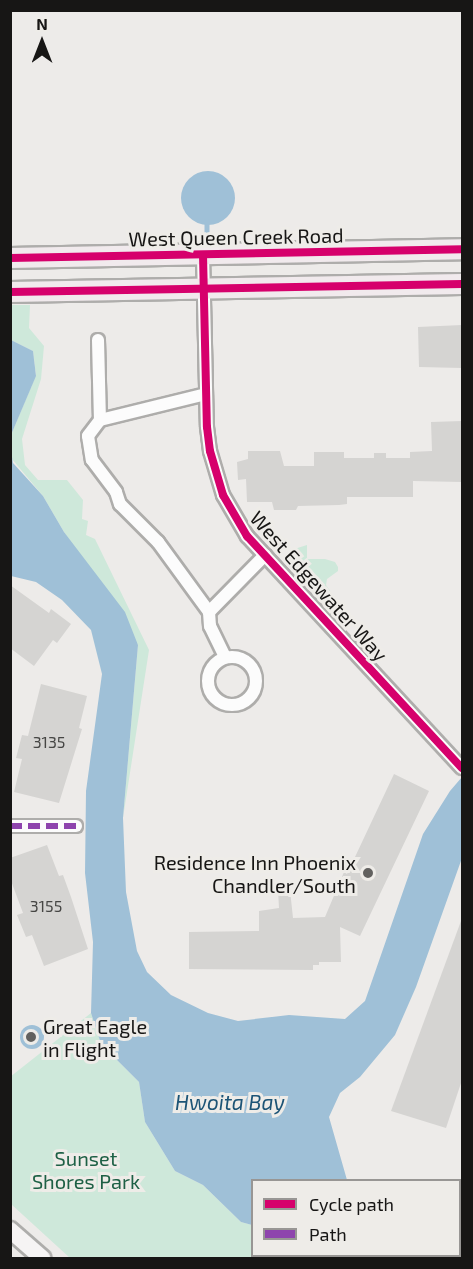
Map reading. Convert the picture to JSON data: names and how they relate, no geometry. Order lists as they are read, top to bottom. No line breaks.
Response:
{"streets":{"main road":["West Queen Creek Road"],"street":["West Edgewater Way"]},"crossings":[["West Queen Creek Road","West Edgewater Way"]],"water":["Hwoita Bay"],"parks":["Sunset Shores Park"],"places":["Residence Inn Phoenix Chandler/South","Great Eagle in Flight"],"house_numbers":["3135","3155"],"legend":["Cycle path","Path"],"north":"top"}
